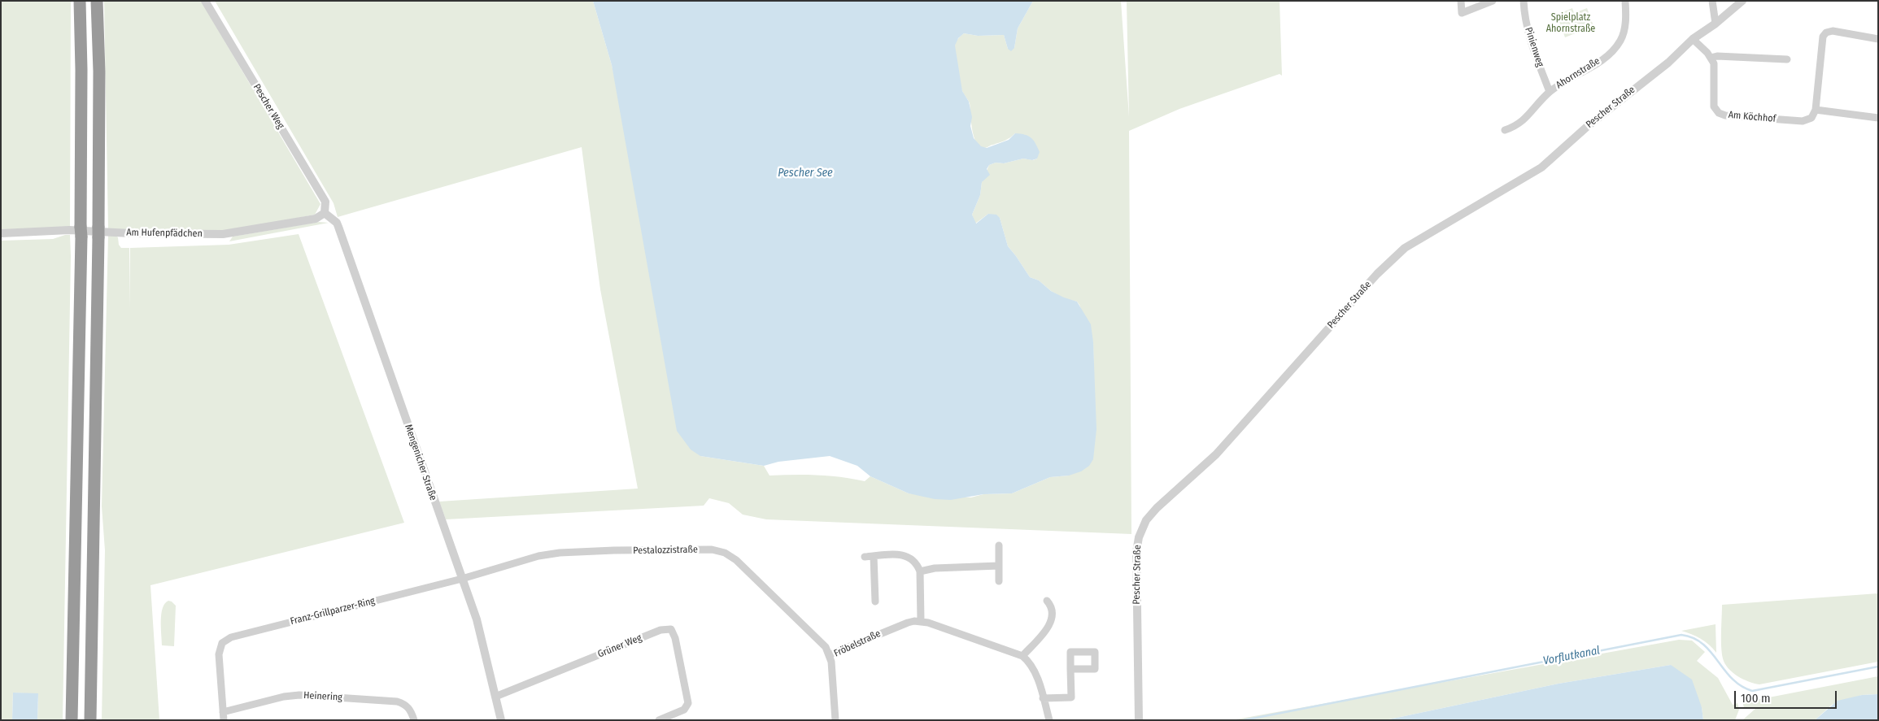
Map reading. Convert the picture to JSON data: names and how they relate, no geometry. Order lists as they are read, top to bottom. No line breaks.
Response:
{"streets":{"street":["Pinienweg","Ahornstraße","Pescher Weg","Pescher Straße","Am Köchhof","Am Hufenpfädchen","Mengenicher Straße","Pestalozzistraße","Franz-Grillparzer-Ring","Fröbelstraße","Grüner Weg","Heinering"]},"crossings":[["Pinienweg","Ahornstraße"],["Pescher Weg","Am Hufenpfädchen"],["Pescher Weg","Mengenicher Straße"],["Am Hufenpfädchen","Mengenicher Straße"],["Mengenicher Straße","Pestalozzistraße"],["Mengenicher Straße","Franz-Grillparzer-Ring"],["Mengenicher Straße","Grüner Weg"],["Pestalozzistraße","Franz-Grillparzer-Ring"],["Pestalozzistraße","Fröbelstraße"],["Franz-Grillparzer-Ring","Heinering"]],"water":["Pescher See","Vorflutkanal"],"parks":["Spielplatz Ahornstraße"],"scale_bar":"100 m"}
